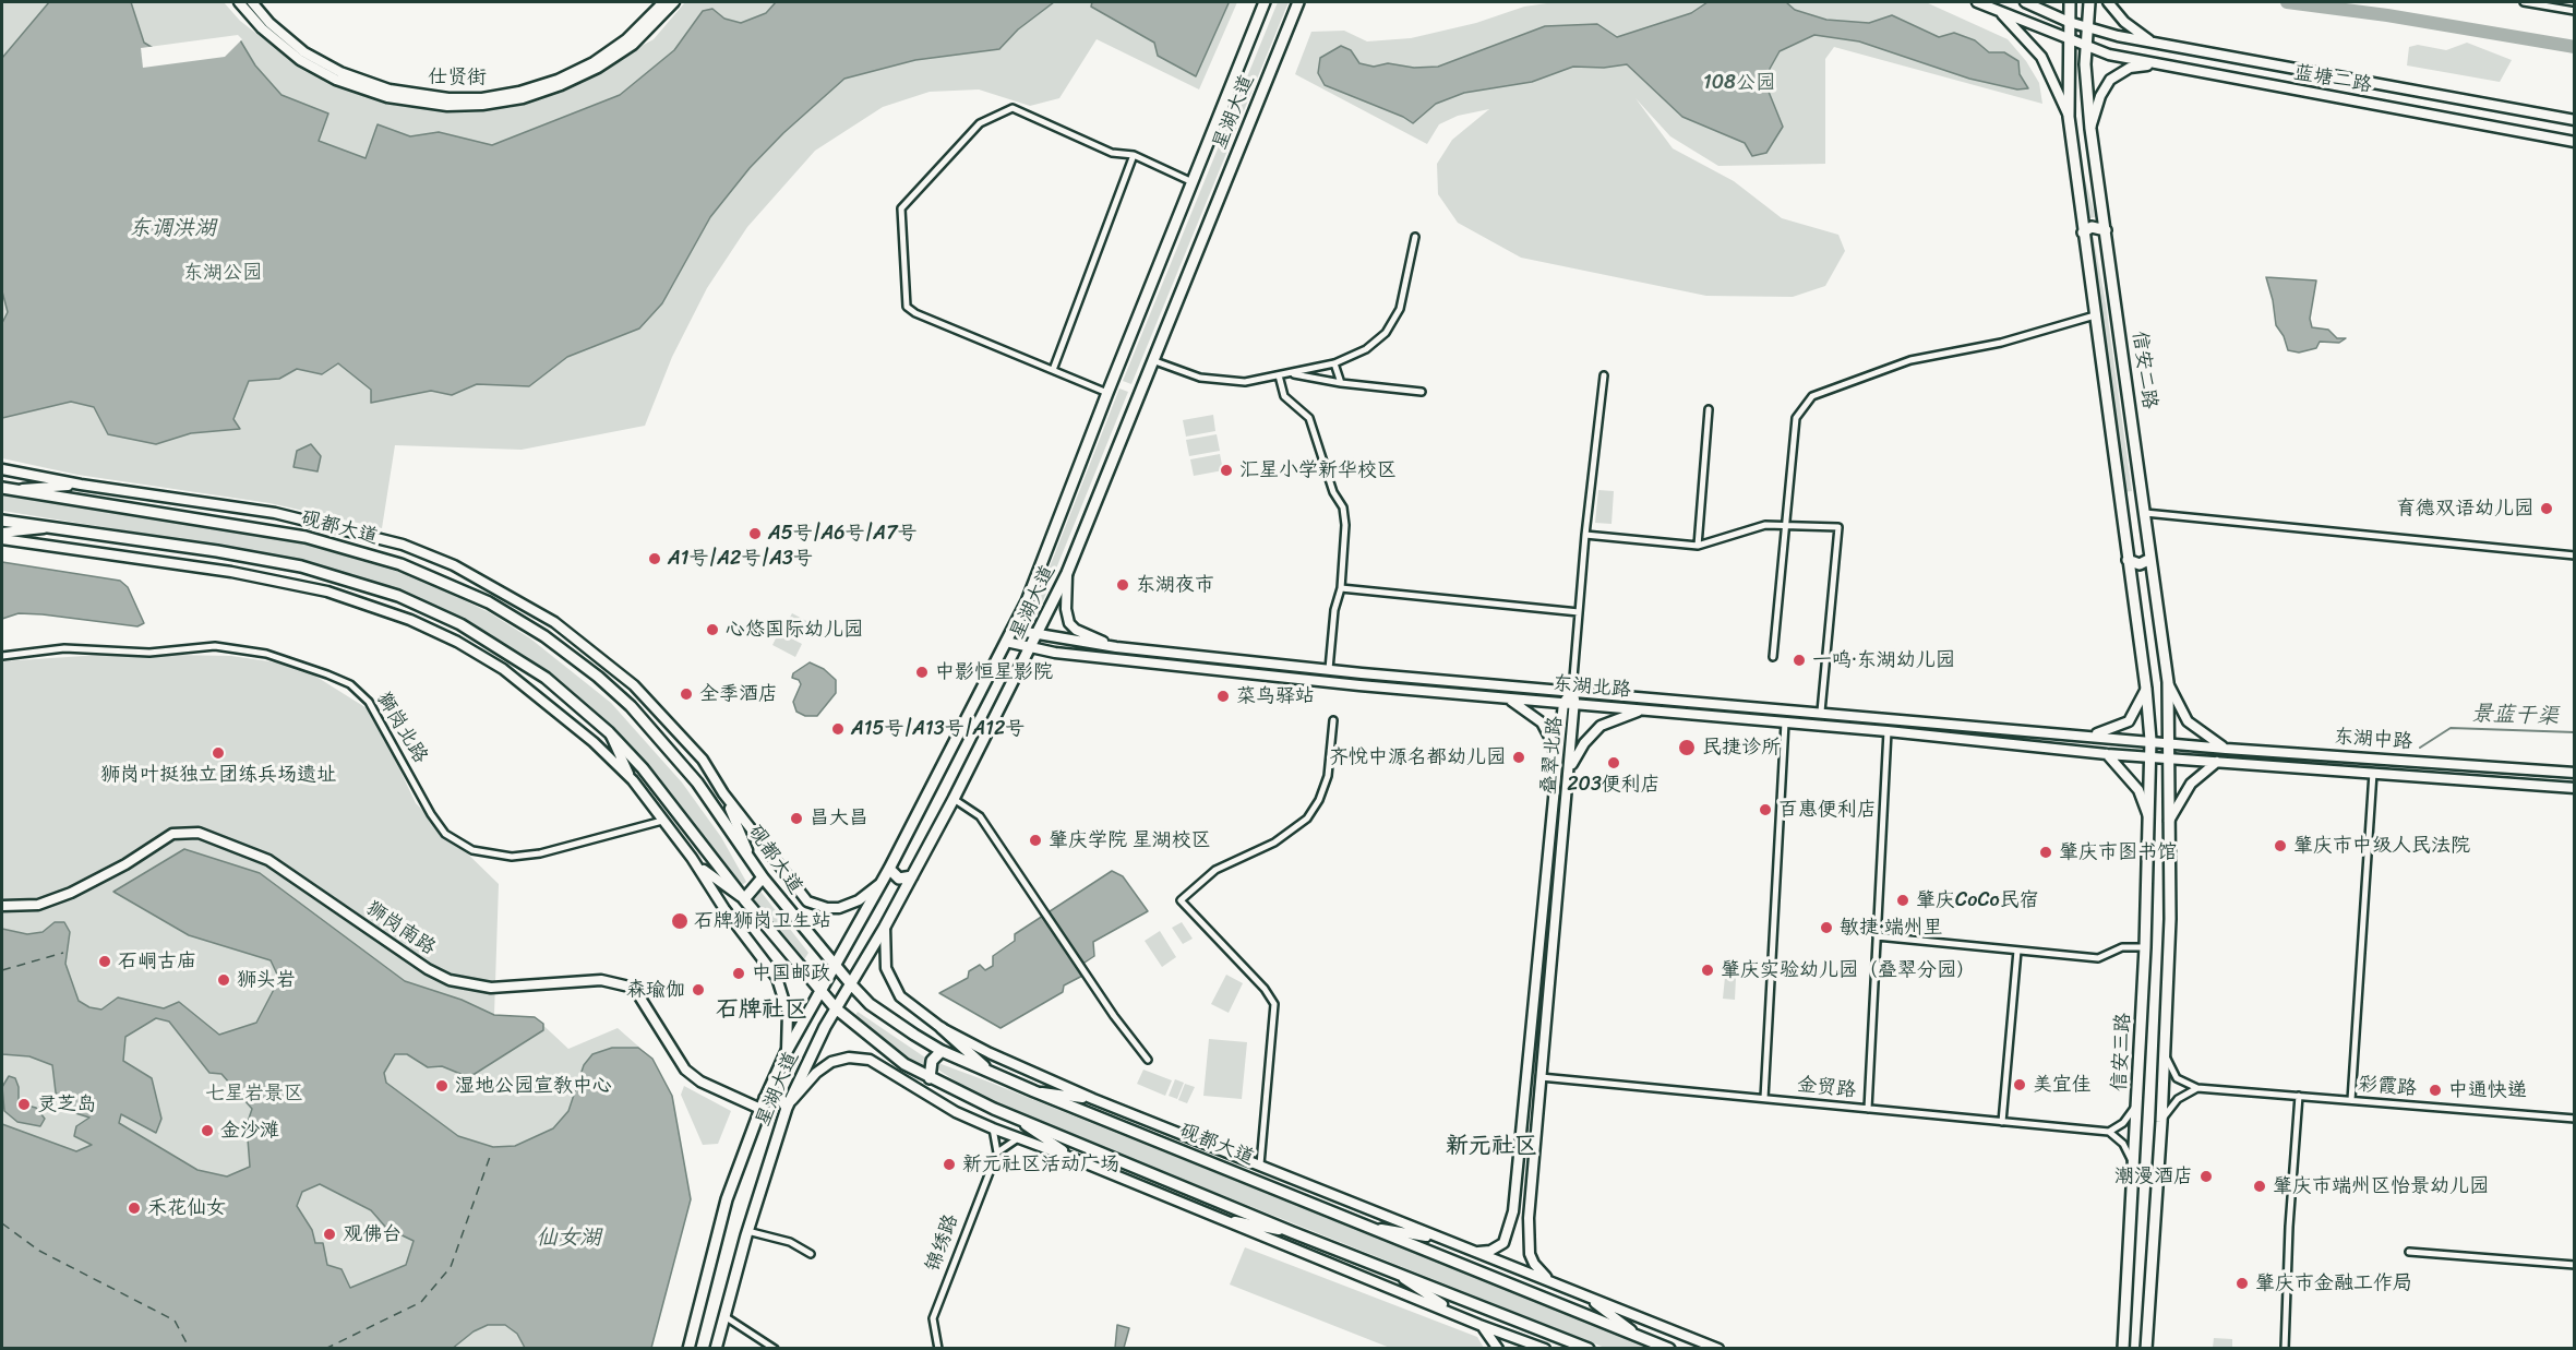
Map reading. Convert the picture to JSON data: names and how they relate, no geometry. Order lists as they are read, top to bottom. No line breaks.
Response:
{"streets":{"main road":["仕贤街","蓝塘二路","星湖大道","信安二路","砚都大道","东湖北路","东湖中路","叠翠北路","狮岗南路","信安三路"],"street":["獅岗北路","彩霞路","金贸路","锦绣路"]},"crossings":[["蓝塘二路","信安二路"],["星湖大道","砚都大道"],["星湖大道","东湖北路"],["星湖大道","狮岗南路"],["信安二路","东湖北路"],["信安二路","东湖中路"],["信安二路","信安三路"],["砚都大道","叠翠北路"],["东湖北路","东湖中路"],["东湖北路","叠翠北路"],["东湖北路","信安三路"],["东湖中路","信安三路"],["叠翠北路","金贸路"]],"districts":["石牌社区","新元社区"],"water":["东调洪湖","景蓝干渠","仙女湖"],"parks":["108公园","东湖公园","七星岩景区"],"places":["汇星小学新华校区","育德双语幼儿园","A5号|A6号|A7号","A1号|A2号|A3号","东湖夜市","心悠国际幼儿园","一鸣·东湖幼儿园","中影恒星影院","全季酒店","菜鸟驿站","A15号|A13号|A12号","民捷诊所","狮岗叶挺独立团练兵场遗址","齐悦中源名都幼儿园","203便利店","百惠便利店","昌大昌","肇庆学院 星湖校区","肇庆市中级人民法院","肇庆市图书馆","肇庆CoCo民宿","石牌狮岗卫生站","敏捷·端州里","石峒古庙","肇庆实验幼儿园（叠翠分园）","中国邮政","狮头岩","森瑜伽","美宜佳","湿地公园宣教中心","中通快递","灵芝岛","金沙滩","新元社区活动广场","潮漫酒店","肇庆市端州区怡景幼儿园","禾花仙女","观佛台","肇庆市金融工作局"]}
